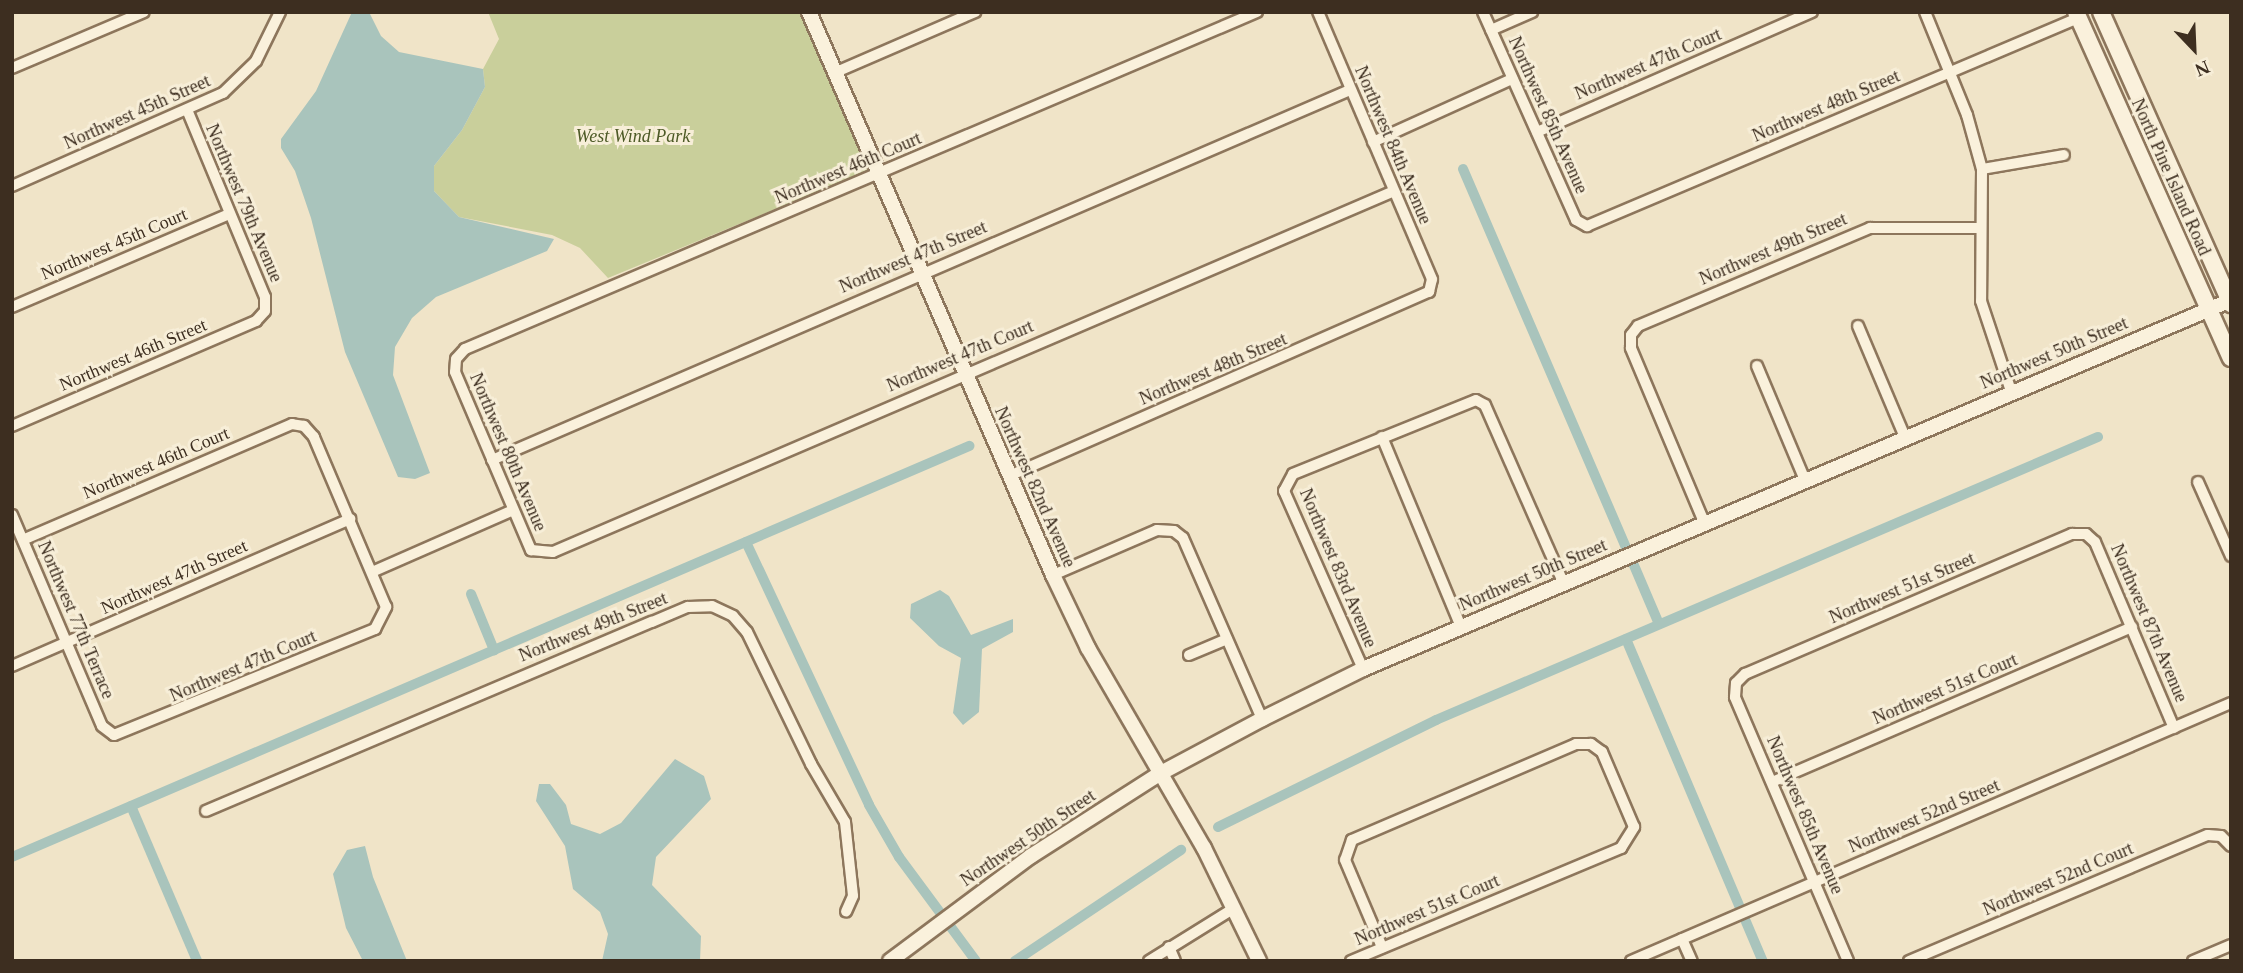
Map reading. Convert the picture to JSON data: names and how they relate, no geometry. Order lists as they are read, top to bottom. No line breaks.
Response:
{"streets":{"main road":["North Pine Island Road"],"street":["Northwest 47th Court","Northwest 48th Street","Northwest 45th Street","Northwest 85th Avenue","Northwest 84th Avenue","Northwest 46th Court","Northwest 79th Avenue","Northwest 45th Court","Northwest 49th Street","Northwest 47th Street","Northwest 50th Street","Northwest 46th Street","Northwest 80th Avenue","Northwest 82nd Avenue","Northwest 83rd Avenue","Northwest 51st Street","Northwest 77th Terrace","Northwest 87th Avenue","Northwest 51st Court","Northwest 52nd Street","Northwest 52nd Court"]},"crossings":[["Northwest 47th Court","Northwest 85th Avenue"],["Northwest 47th Court","Northwest 84th Avenue"],["Northwest 47th Court","Northwest 80th Avenue"],["Northwest 47th Court","Northwest 82nd Avenue"],["Northwest 47th Court","Northwest 77th Terrace"],["Northwest 48th Street","Northwest 85th Avenue"],["Northwest 48th Street","Northwest 84th Avenue"],["Northwest 48th Street","North Pine Island Road"],["Northwest 48th Street","Northwest 82nd Avenue"],["Northwest 45th Street","Northwest 79th Avenue"],["Northwest 85th Avenue","Northwest 51st Street"],["Northwest 85th Avenue","Northwest 51st Court"],["Northwest 85th Avenue","Northwest 52nd Street"],["Northwest 84th Avenue","Northwest 47th Street"],["Northwest 46th Court","Northwest 47th Street"],["Northwest 46th Court","Northwest 80th Avenue"],["Northwest 46th Court","Northwest 82nd Avenue"],["Northwest 46th Court","Northwest 77th Terrace"],["North Pine Island Road","Northwest 50th Street"],["Northwest 79th Avenue","Northwest 45th Court"],["Northwest 79th Avenue","Northwest 46th Street"],["Northwest 49th Street","Northwest 50th Street"],["Northwest 47th Street","Northwest 80th Avenue"],["Northwest 47th Street","Northwest 82nd Avenue"],["Northwest 47th Street","Northwest 77th Terrace"],["Northwest 50th Street","Northwest 82nd Avenue"],["Northwest 50th Street","Northwest 83rd Avenue"],["Northwest 51st Street","Northwest 87th Avenue"],["Northwest 87th Avenue","Northwest 51st Court"],["Northwest 87th Avenue","Northwest 52nd Street"]],"parks":["West Wind Park"],"north":"bottom right"}
